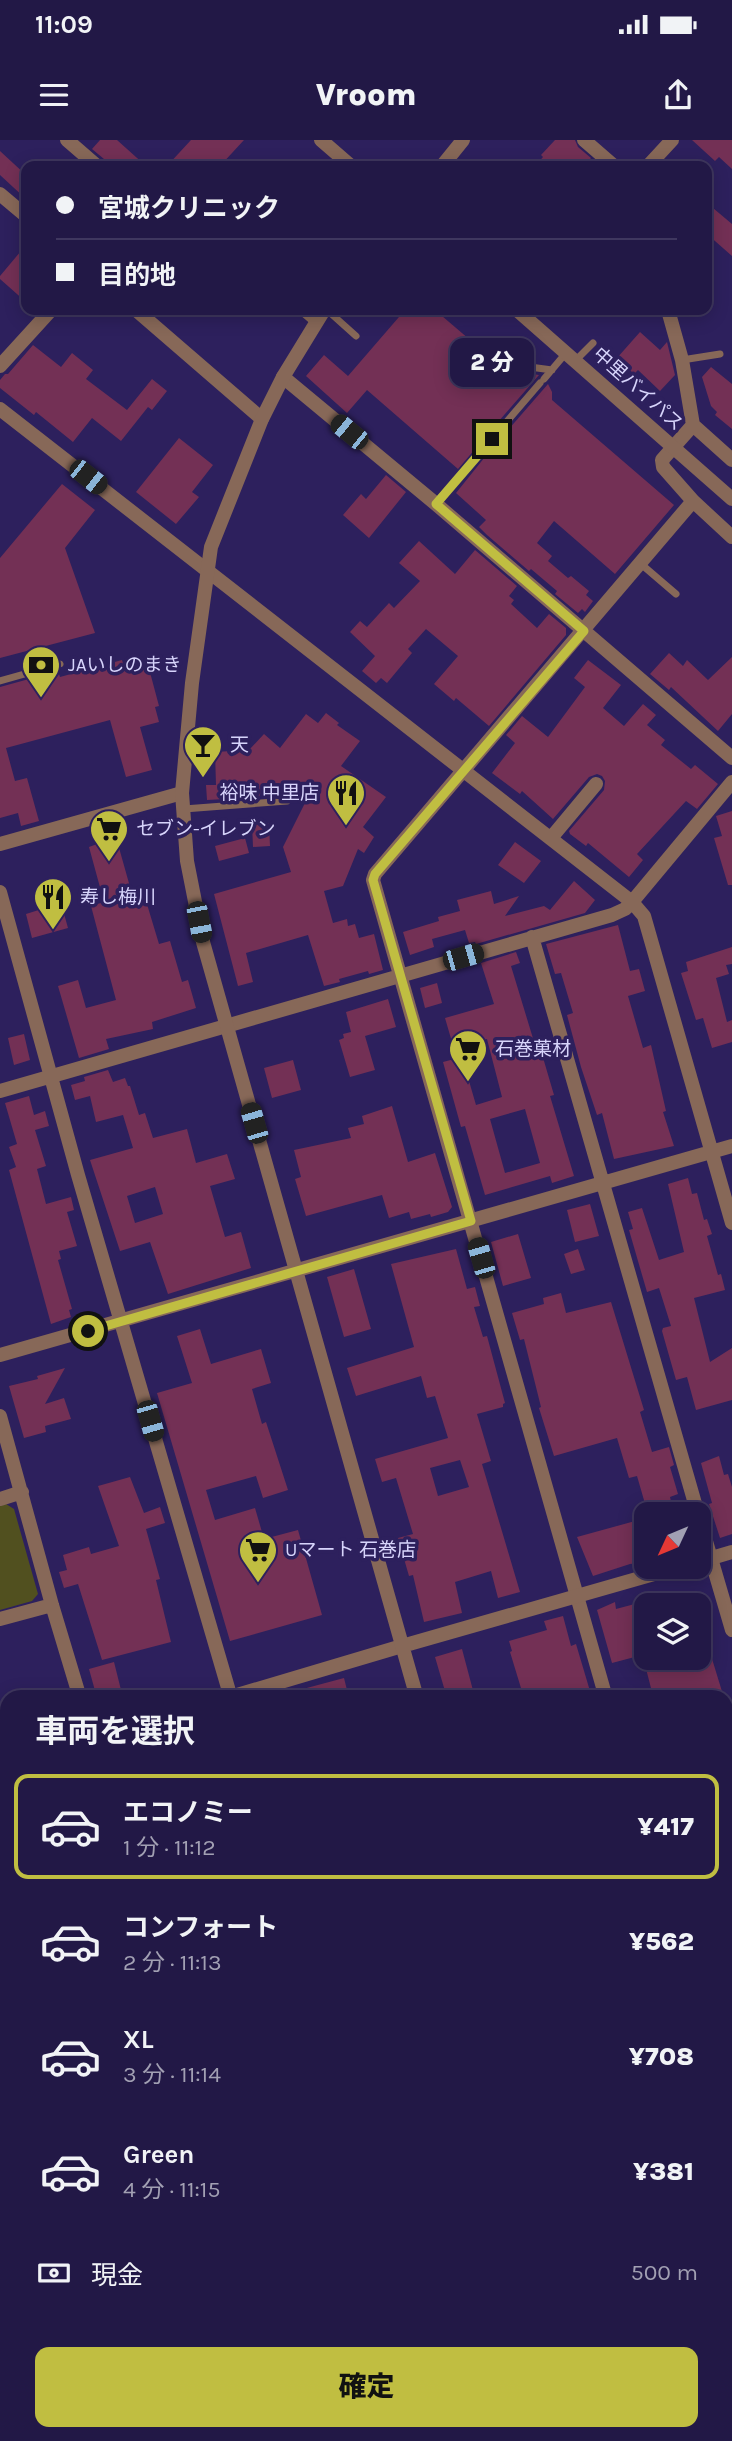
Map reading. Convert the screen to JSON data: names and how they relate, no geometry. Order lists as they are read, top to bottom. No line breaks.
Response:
{"streets":{"street":["中里バイパス"]},"places":{"bank":["JAいしのまき"],"bar":["天"],"restaurant":["裕味 中里店","寿し梅川"],"supermarket":["セブン-イレブン","石巻菓材","Uマート 石巻店"]},"north":"bottom left","page":{"status":"11:09","header":"Vroom","banner":["宮城クリニック","目的地"],"bubble":"2 分","heading":"車両を選択","list":[{"name":"エコノミー","note":"1 分 · 11:12","value":"¥417"},{"name":"コンフォート","note":"2 分 · 11:13","value":"¥562"},{"name":"XL","note":"3 分 · 11:14","value":"¥708"},{"name":"Green","note":"4 分 · 11:15","value":"¥381"}],"pay":["現金","500 m"],"buttons":"確定"}}
